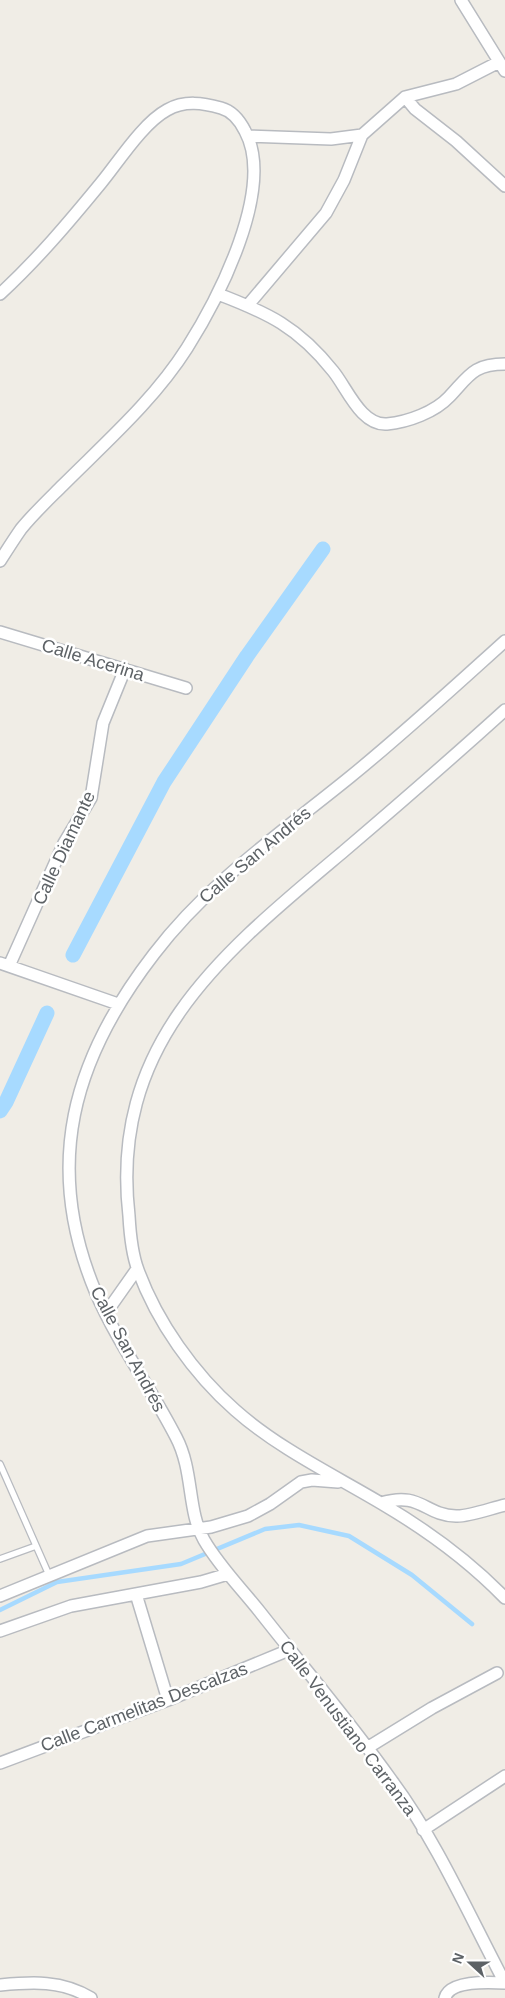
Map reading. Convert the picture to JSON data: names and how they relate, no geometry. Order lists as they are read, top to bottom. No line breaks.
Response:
{"streets":{"street":["Calle Acerina","Calle Diamante","Calle San Andrés","Calle Carmelitas Descalzas","Calle Venustiano Carranza"]},"crossings":[["Calle Acerina","Calle Diamante"],["Calle San Andrés","Calle Venustiano Carranza"],["Calle Carmelitas Descalzas","Calle Venustiano Carranza"]],"north":"left"}
